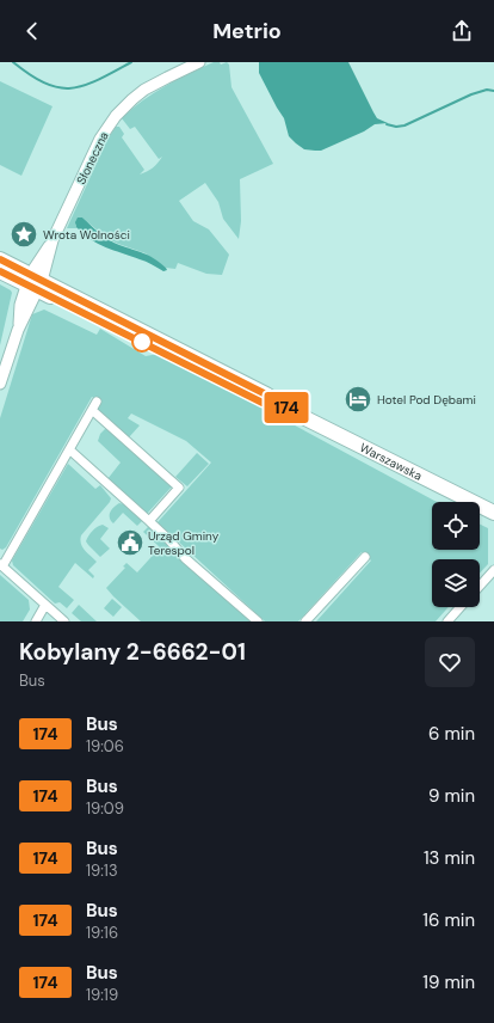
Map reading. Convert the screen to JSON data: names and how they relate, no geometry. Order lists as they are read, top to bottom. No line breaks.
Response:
{"streets":{"highway":["Warszawska"],"street":["Słoneczna"]},"crossings":[["Słoneczna","Warszawska"]],"places":{"place":["Wrota Wolności"],"hotel":["Hotel Pod Dębami"],"public building":["Urząd Gminy Terespol"]},"lines":["bus line 174"],"page":{"header":"Metrio","on_map":"174","heading":["Kobylany 2-6662-01","Bus"],"list":[{"mark":"174","name":"Bus","note":"19:06","value":"6 min"},{"mark":"174","name":"Bus","note":"19:09","value":"9 min"},{"mark":"174","name":"Bus","note":"19:13","value":"13 min"},{"mark":"174","name":"Bus","note":"19:16","value":"16 min"},{"mark":"174","name":"Bus","note":"19:19","value":"19 min"}]}}
